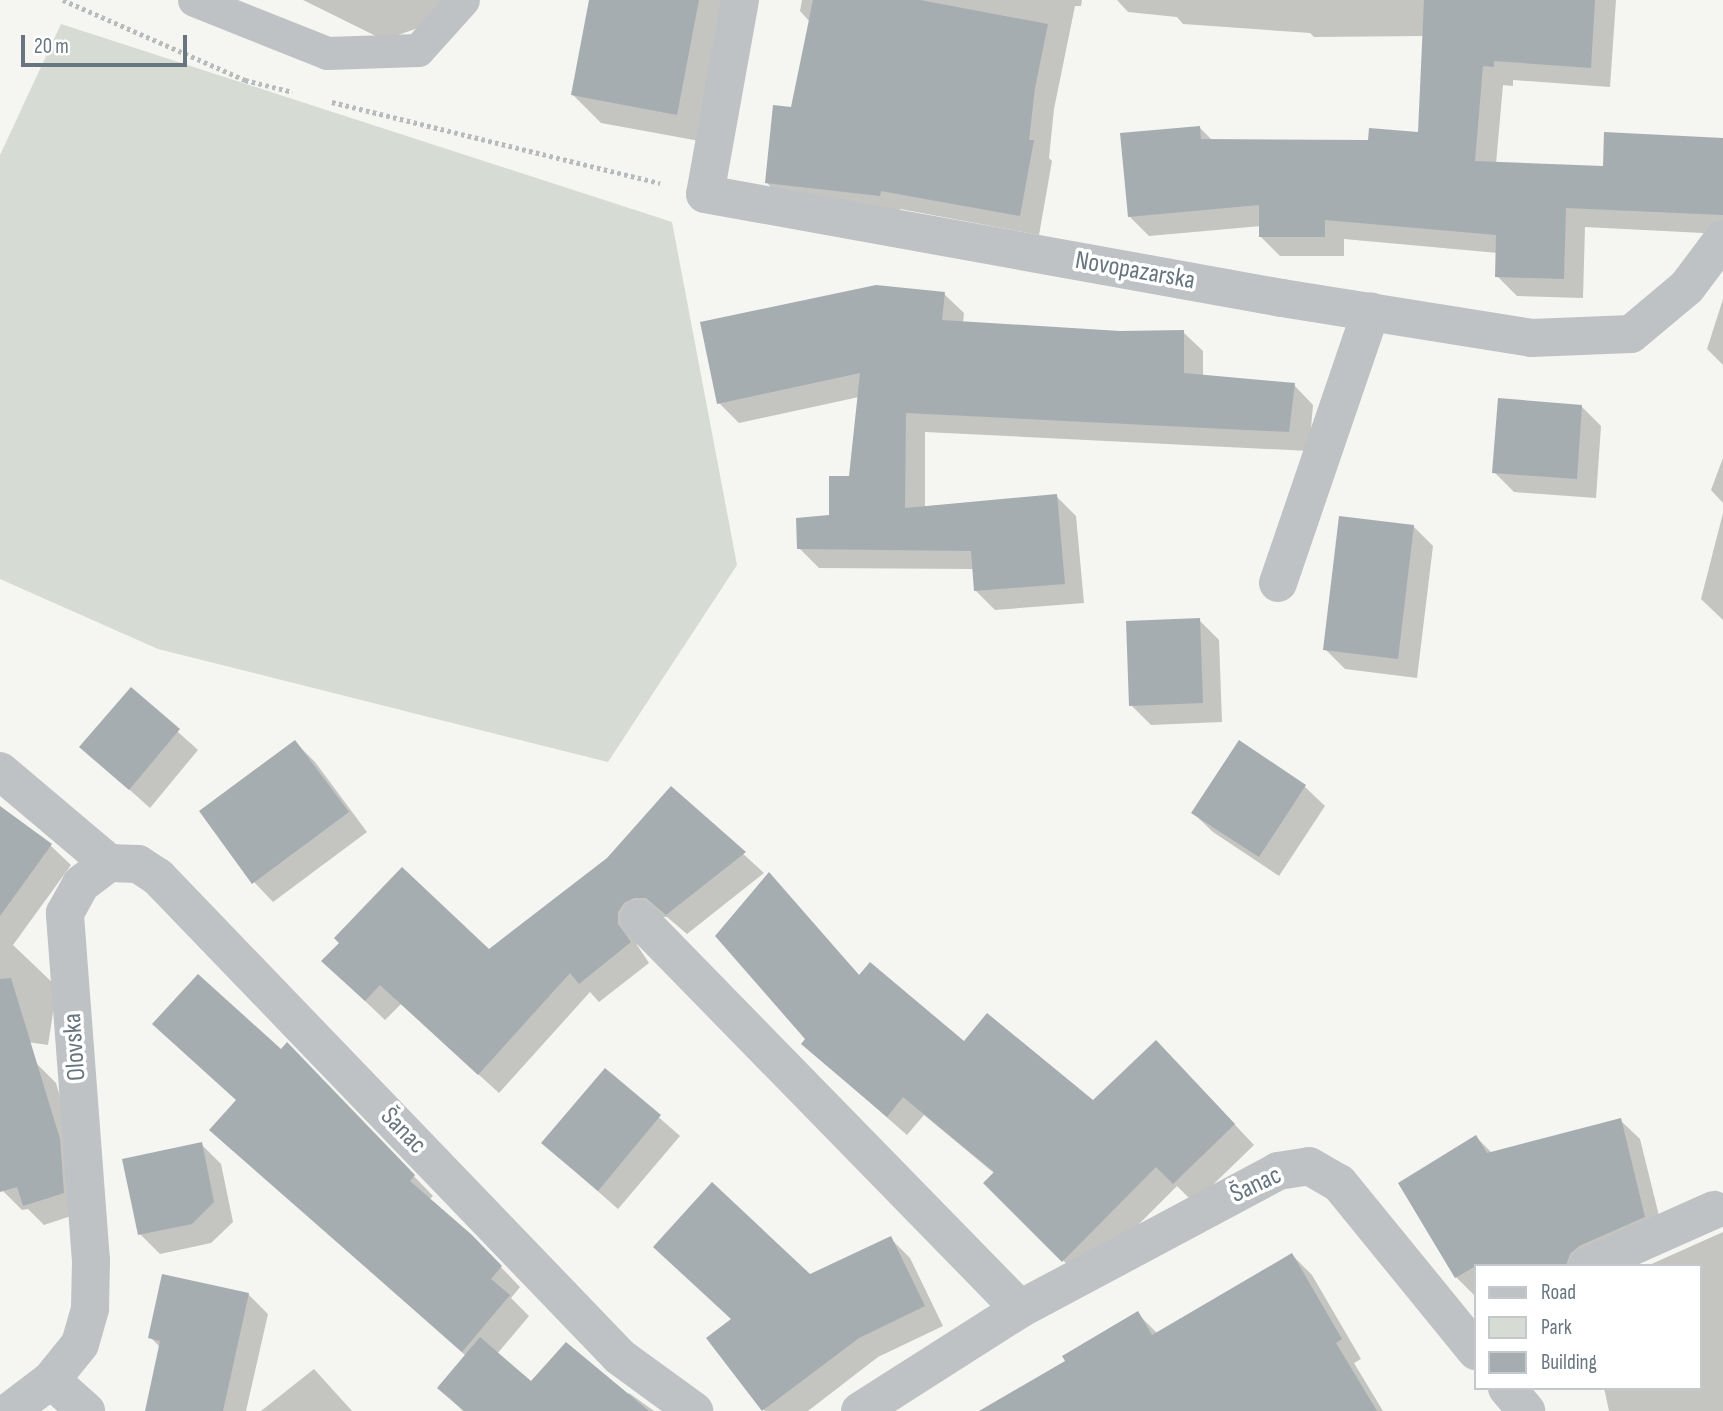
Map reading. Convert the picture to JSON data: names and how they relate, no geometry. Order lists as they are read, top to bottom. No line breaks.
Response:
{"streets":{"street":["Novopazarska","Olovska","Šanac"]},"crossings":[["Olovska","Šanac"]],"legend":["Road","Park","Building"],"scale_bar":"20 m"}
